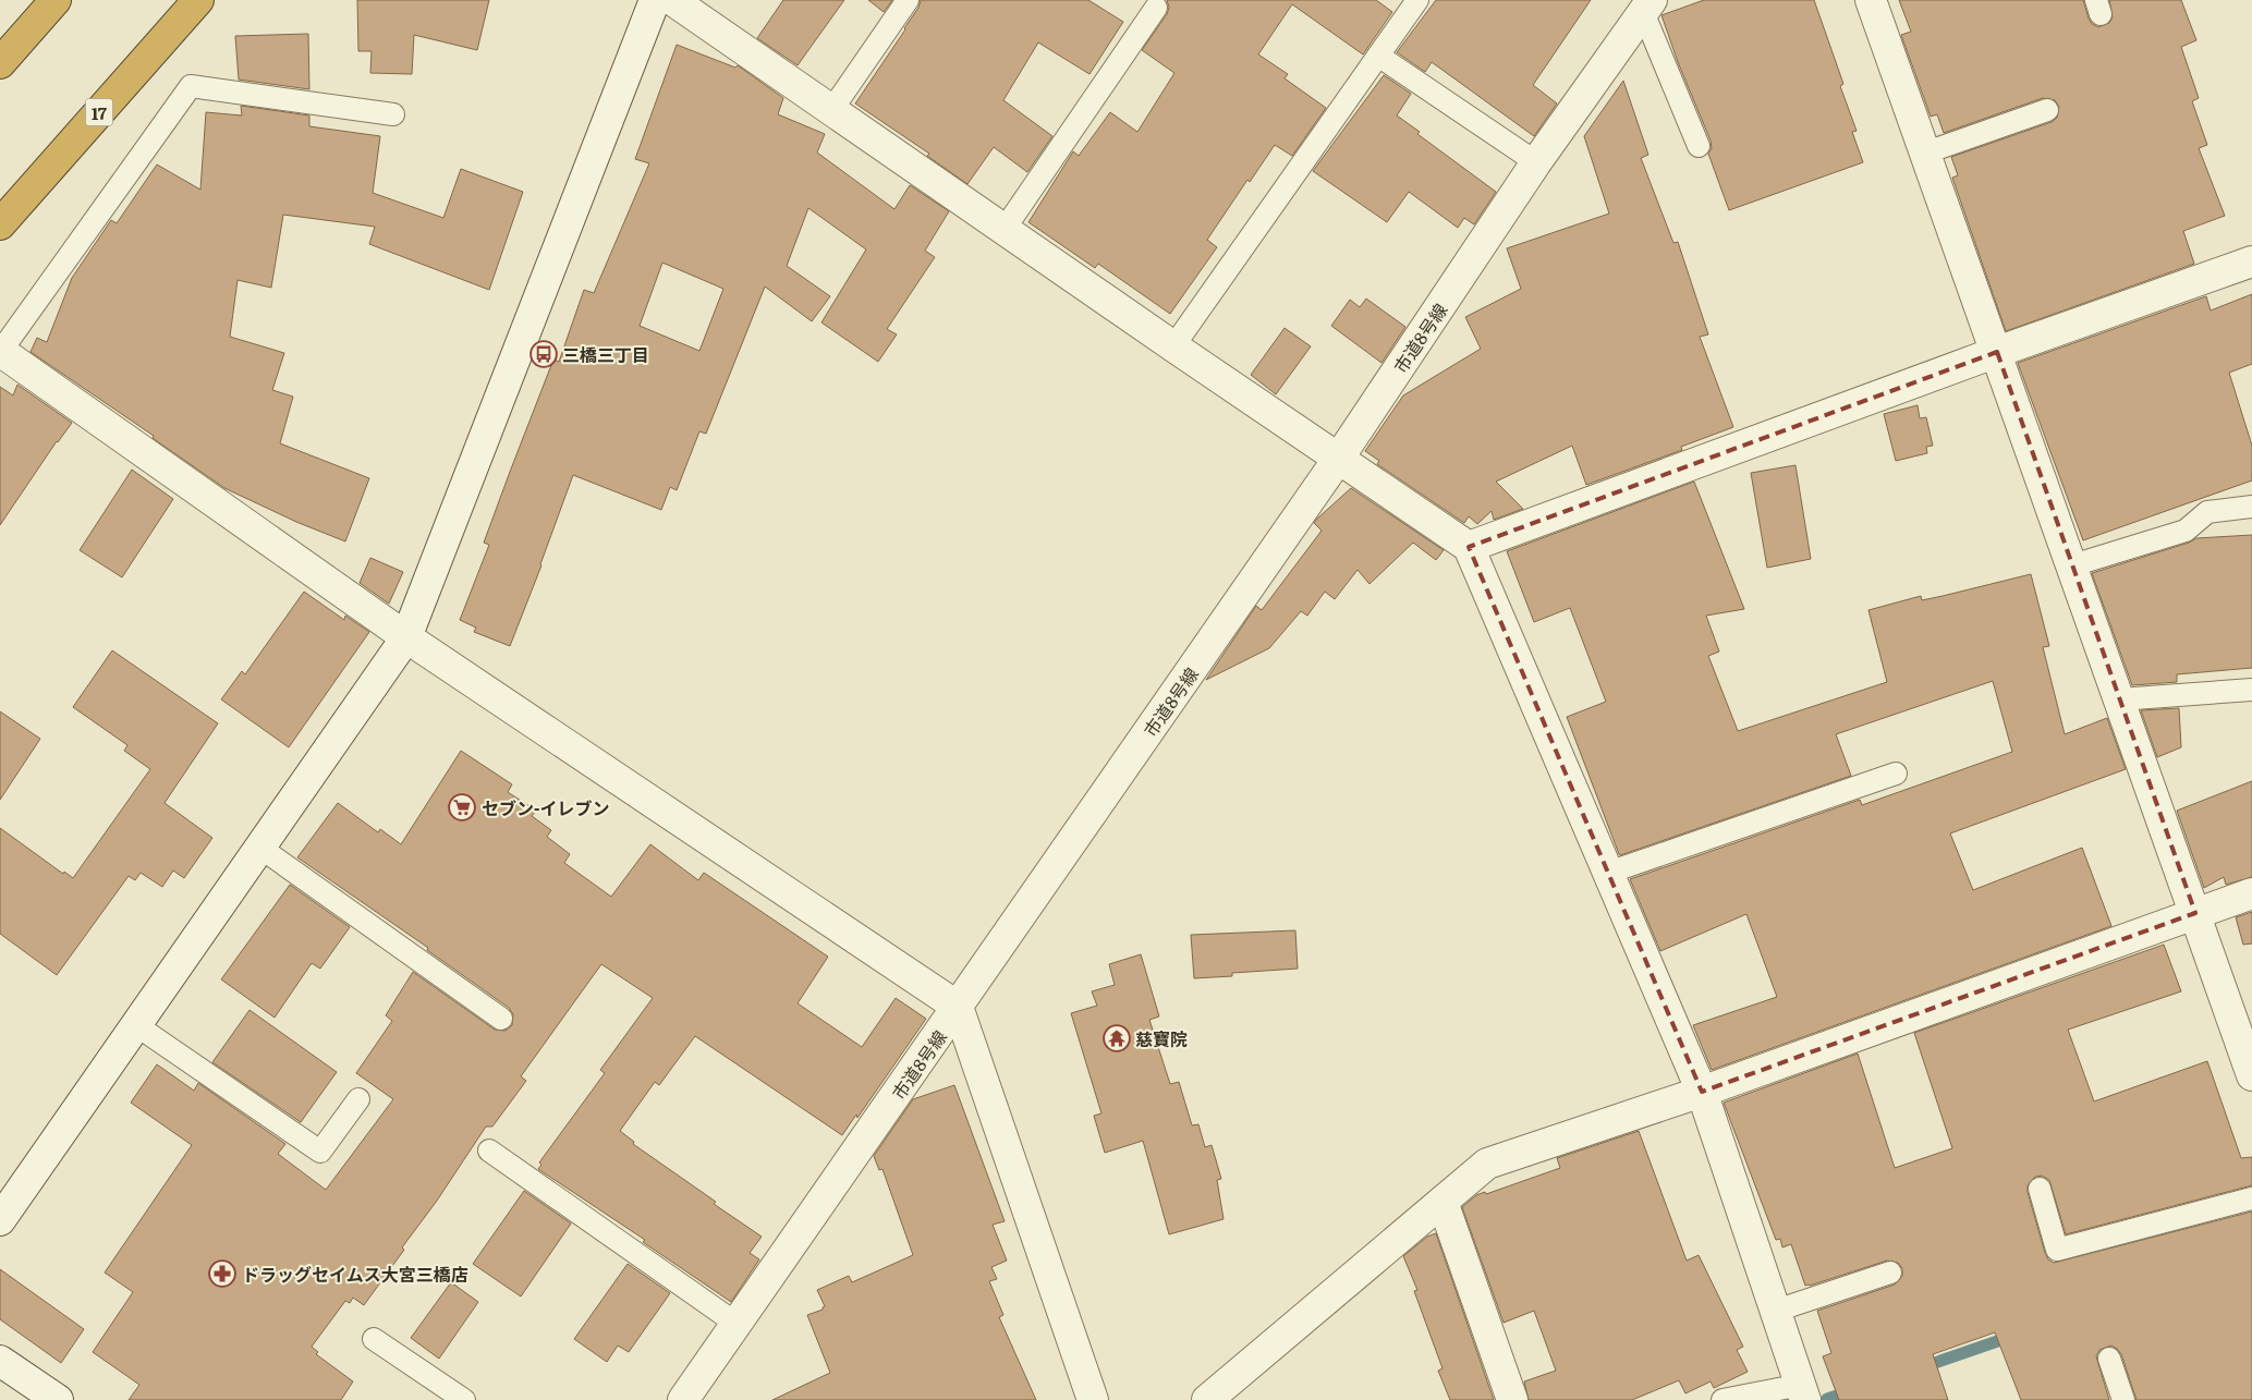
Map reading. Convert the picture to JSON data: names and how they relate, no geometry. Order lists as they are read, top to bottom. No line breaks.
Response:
{"streets":{"highway":["17"],"street":["市道8号線"]},"places":{"bus stop":["三橋三丁目"],"supermarket":["セブン-イレブン"],"temple":["慈寶院"],"pharmacy":["ドラッグセイムス大宮三橋店"]}}
